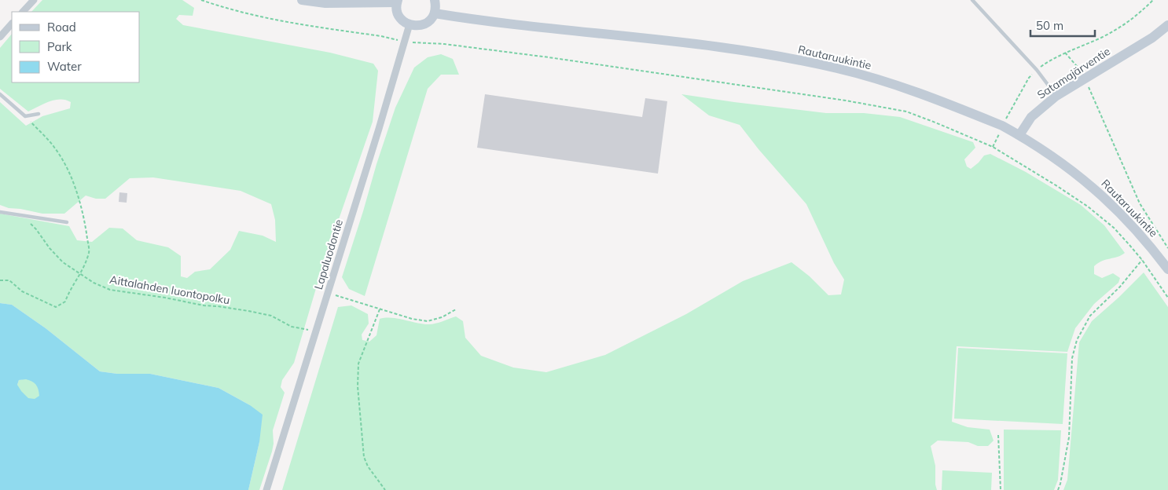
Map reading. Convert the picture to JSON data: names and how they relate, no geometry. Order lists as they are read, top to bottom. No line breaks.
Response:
{"streets":{"main road":["Rautaruukintie","Satamajärventie"],"street":["Lapaluodontie"],"path":["Aittalahden luontopolku"]},"crossings":[["Rautaruukintie","Satamajärventie"],["Lapaluodontie","Aittalahden luontopolku"]],"legend":["Road","Park","Water"],"scale_bar":"50 m"}
